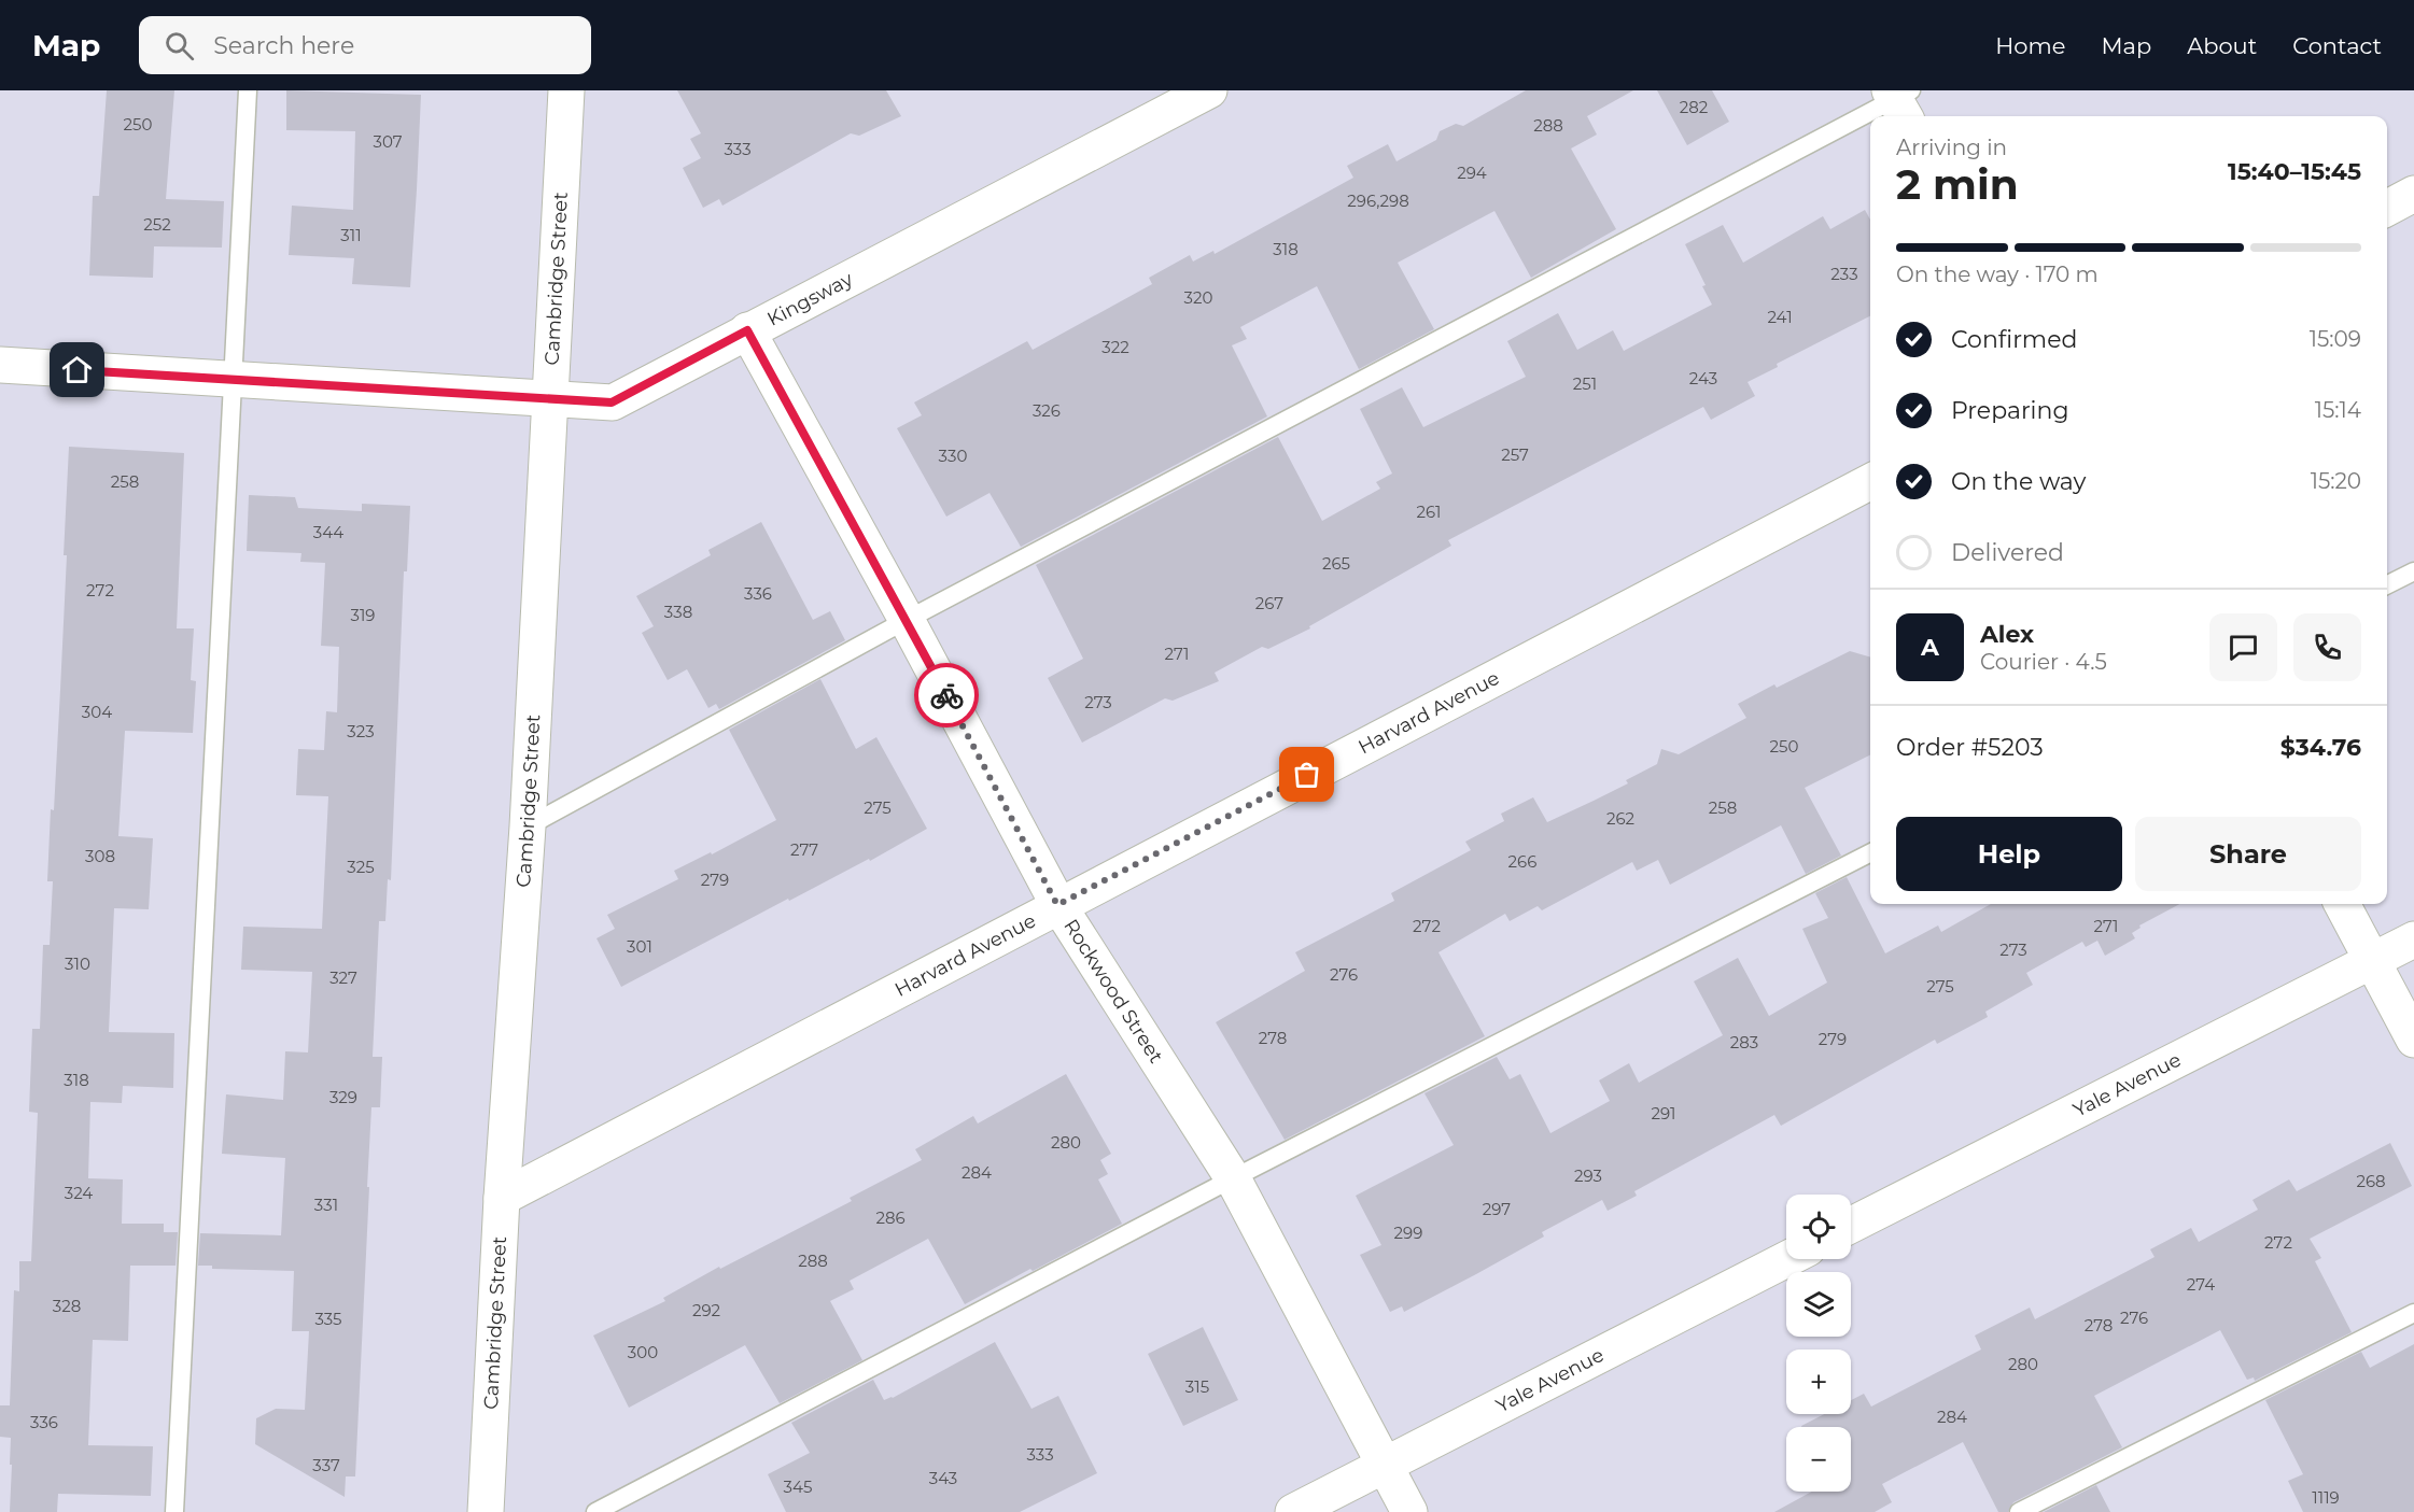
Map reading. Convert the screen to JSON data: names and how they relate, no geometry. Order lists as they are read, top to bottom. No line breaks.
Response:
{"streets":{"street":["Cambridge Street","Kingsway","Harvard Avenue","Rockwood Street","Yale Avenue"]},"crossings":[["Cambridge Street","Kingsway"],["Cambridge Street","Harvard Avenue"],["Kingsway","Rockwood Street"],["Harvard Avenue","Rockwood Street"],["Rockwood Street","Yale Avenue"]],"house_numbers":["282","250","288","307","333","294","296,298","252","311","318","233","320","241","322","243","251","326","257","330","258","261","344","265","272","336","267","338","319","271","273","304","323","250","275","258","262","277","308","266","325","279","272","271","301","273","310","276","327","275","278","279","283","318","329","291","280","284","293","268","324","331","297","286","299","272","288","274","328","292","276","335","278","300","280","315","284","336","333","337","343","345","1119"],"page":{"header":"Map","search":"Search here","nav":["Home","Map","About","Contact"],"heading":["2 min","Arriving in","15:40–15:45"],"panel":["Alex","Courier · 4.5","Order #5203","$34.76"],"bar":"On the way · 170 m","list":[["Confirmed","15:09"],["Preparing","15:14"],["On the way","15:20"],"Delivered"],"round":"A","buttons":["Help","Share"],"map_buttons":["+","−"]}}
